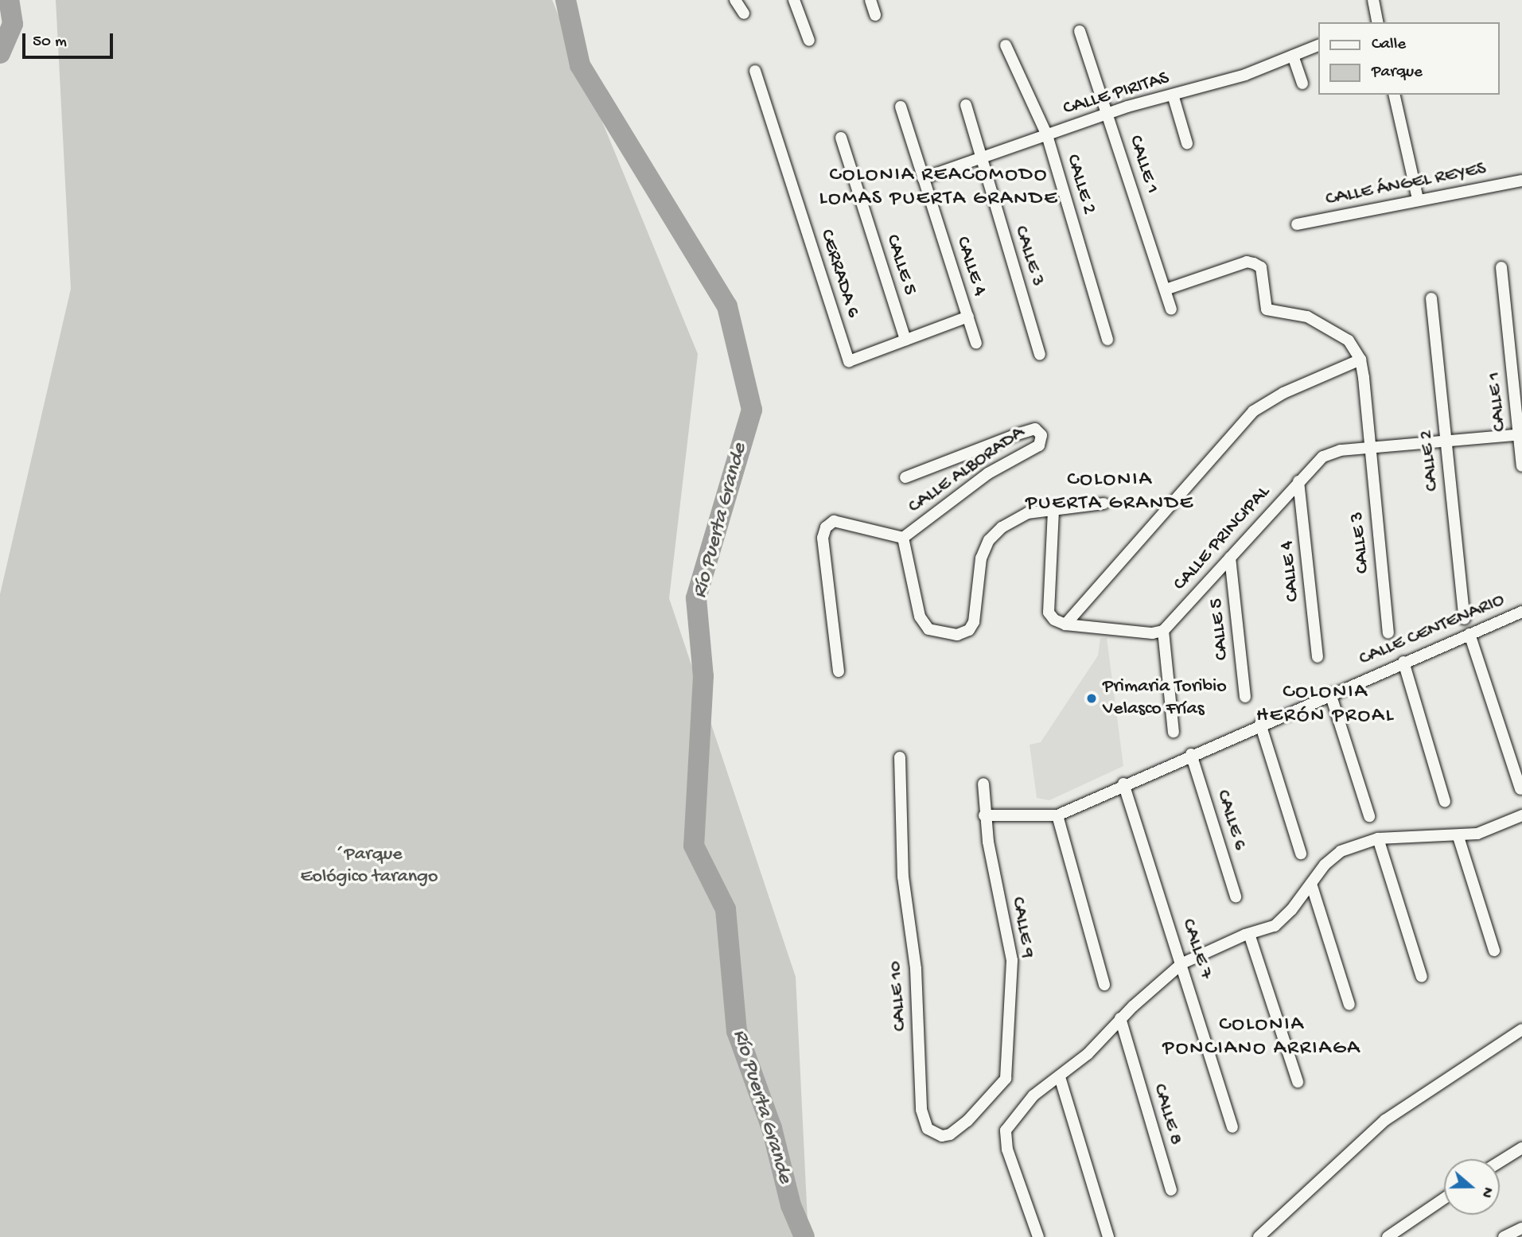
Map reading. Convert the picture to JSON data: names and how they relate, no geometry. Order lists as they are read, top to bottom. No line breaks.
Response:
{"streets":{"street":["CALLE PIRITAS","CALLE 1","CALLE 2","CALLE ÁNGEL REYES","CALLE 3","CALLE 5","CALLE 4","CERRADA 6","CALLE ALBORADA","CALLE PRINCIPAL","CALLE CENTENARIO","CALLE 6","CALLE 9","CALLE 7","CALLE 10","CALLE 8"]},"crossings":[["CALLE PIRITAS","CALLE 1"],["CALLE PIRITAS","CALLE 2"],["CALLE PIRITAS","CALLE 3"],["CALLE PIRITAS","CALLE 4"],["CALLE 1","CALLE PRINCIPAL"],["CALLE 2","CALLE PRINCIPAL"],["CALLE 3","CALLE PRINCIPAL"],["CALLE 5","CERRADA 6"],["CALLE 5","CALLE PRINCIPAL"],["CALLE 4","CALLE PRINCIPAL"],["CALLE CENTENARIO","CALLE 6"],["CALLE CENTENARIO","CALLE 9"],["CALLE CENTENARIO","CALLE 7"],["CALLE 9","CALLE 10"]],"districts":["COLONIA REACOMODO LOMAS PUERTA GRANDE","COLONIA PUERTA GRANDE","COLONIA HERÓN PROAL","COLONIA PONCIANO ARRIAGA"],"water":["Río Puerta Grande"],"parks":["´Parque Eológico tarango"],"places":["Primaria Toribio Velasco Frías"],"legend":["Calle","Parque"],"scale_bar":"50 m","north":"right"}
